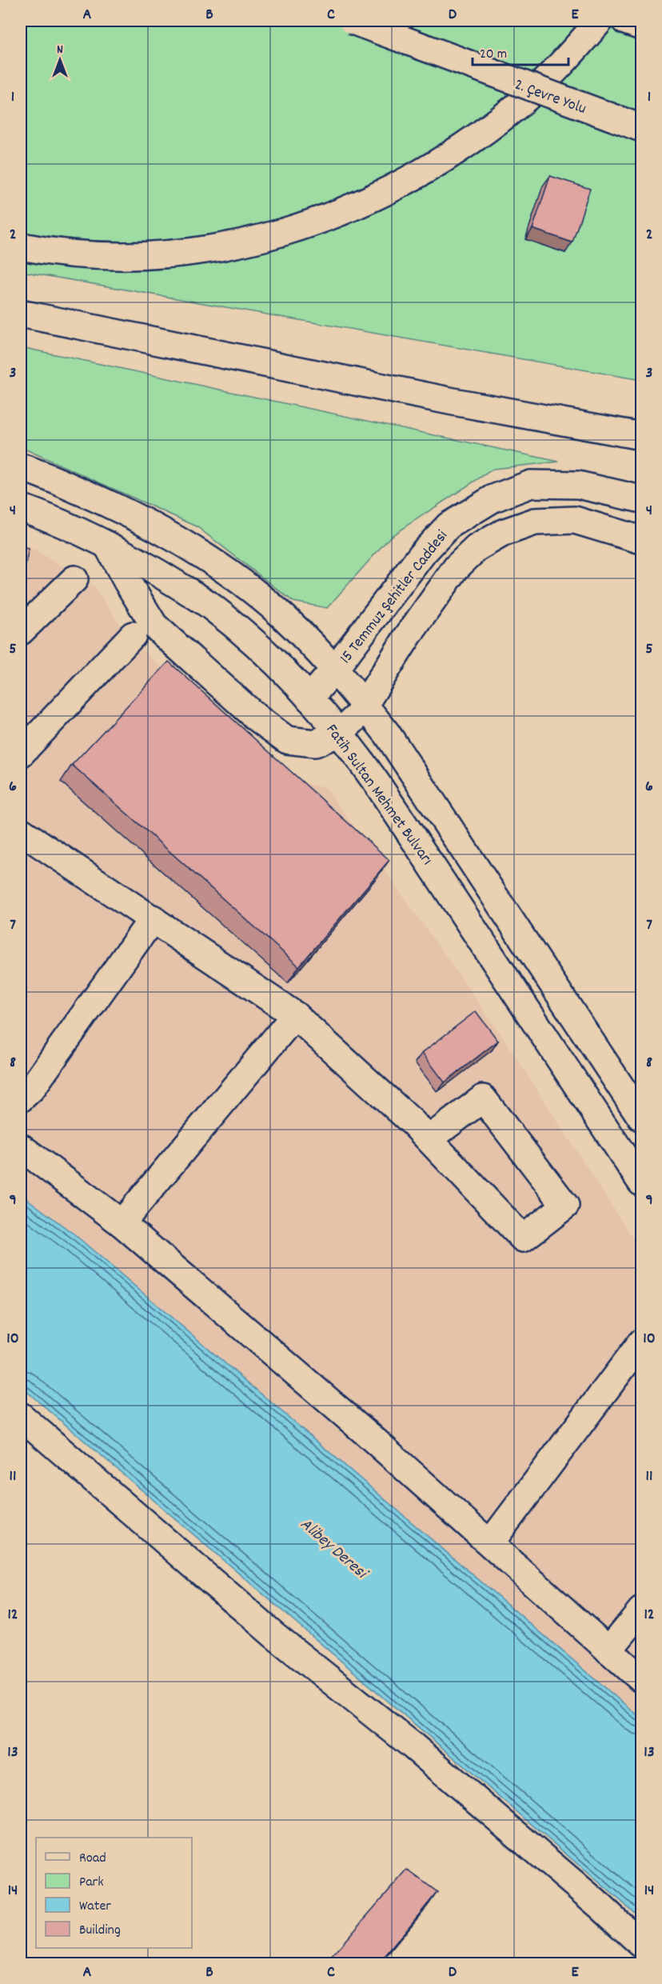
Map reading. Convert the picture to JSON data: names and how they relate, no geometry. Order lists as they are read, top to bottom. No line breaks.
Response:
{"streets":{"main road":["2. Çevre Yolu","15 Temmuz Şehitler Caddesi","Fatih Sultan Mehmet Bulvarı"]},"crossings":[["15 Temmuz Şehitler Caddesi","Fatih Sultan Mehmet Bulvarı"]],"water":["Alibey Deresi"],"legend":["Road","Park","Water","Building"],"scale_bar":"20 m","north":"top","grid":{"columns":["A","B","C","D","E"],"rows":["1","2","3","4","5","6","7","8","9","10","11","12","13","14"]}}
